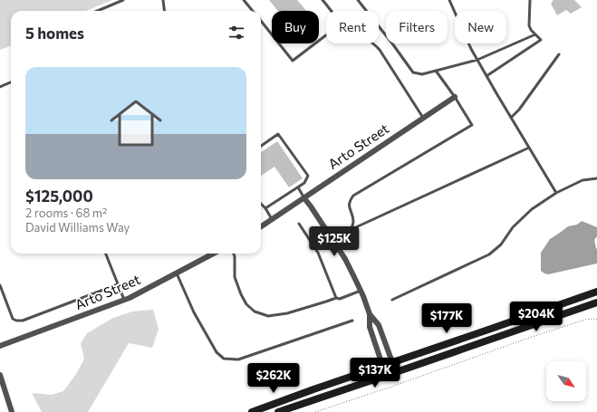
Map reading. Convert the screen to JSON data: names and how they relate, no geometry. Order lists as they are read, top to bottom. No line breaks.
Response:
{"streets":{"street":["Arto Street"]},"north":"bottom right","page":{"chip":["Buy","Rent","Filters","New"],"heading":"5 homes","list":[{"name":"$125,000","note":"2 rooms · 68 m² · David Williams Way"}],"price":["$125K","$204K","$177K","$137K","$262K"]}}
